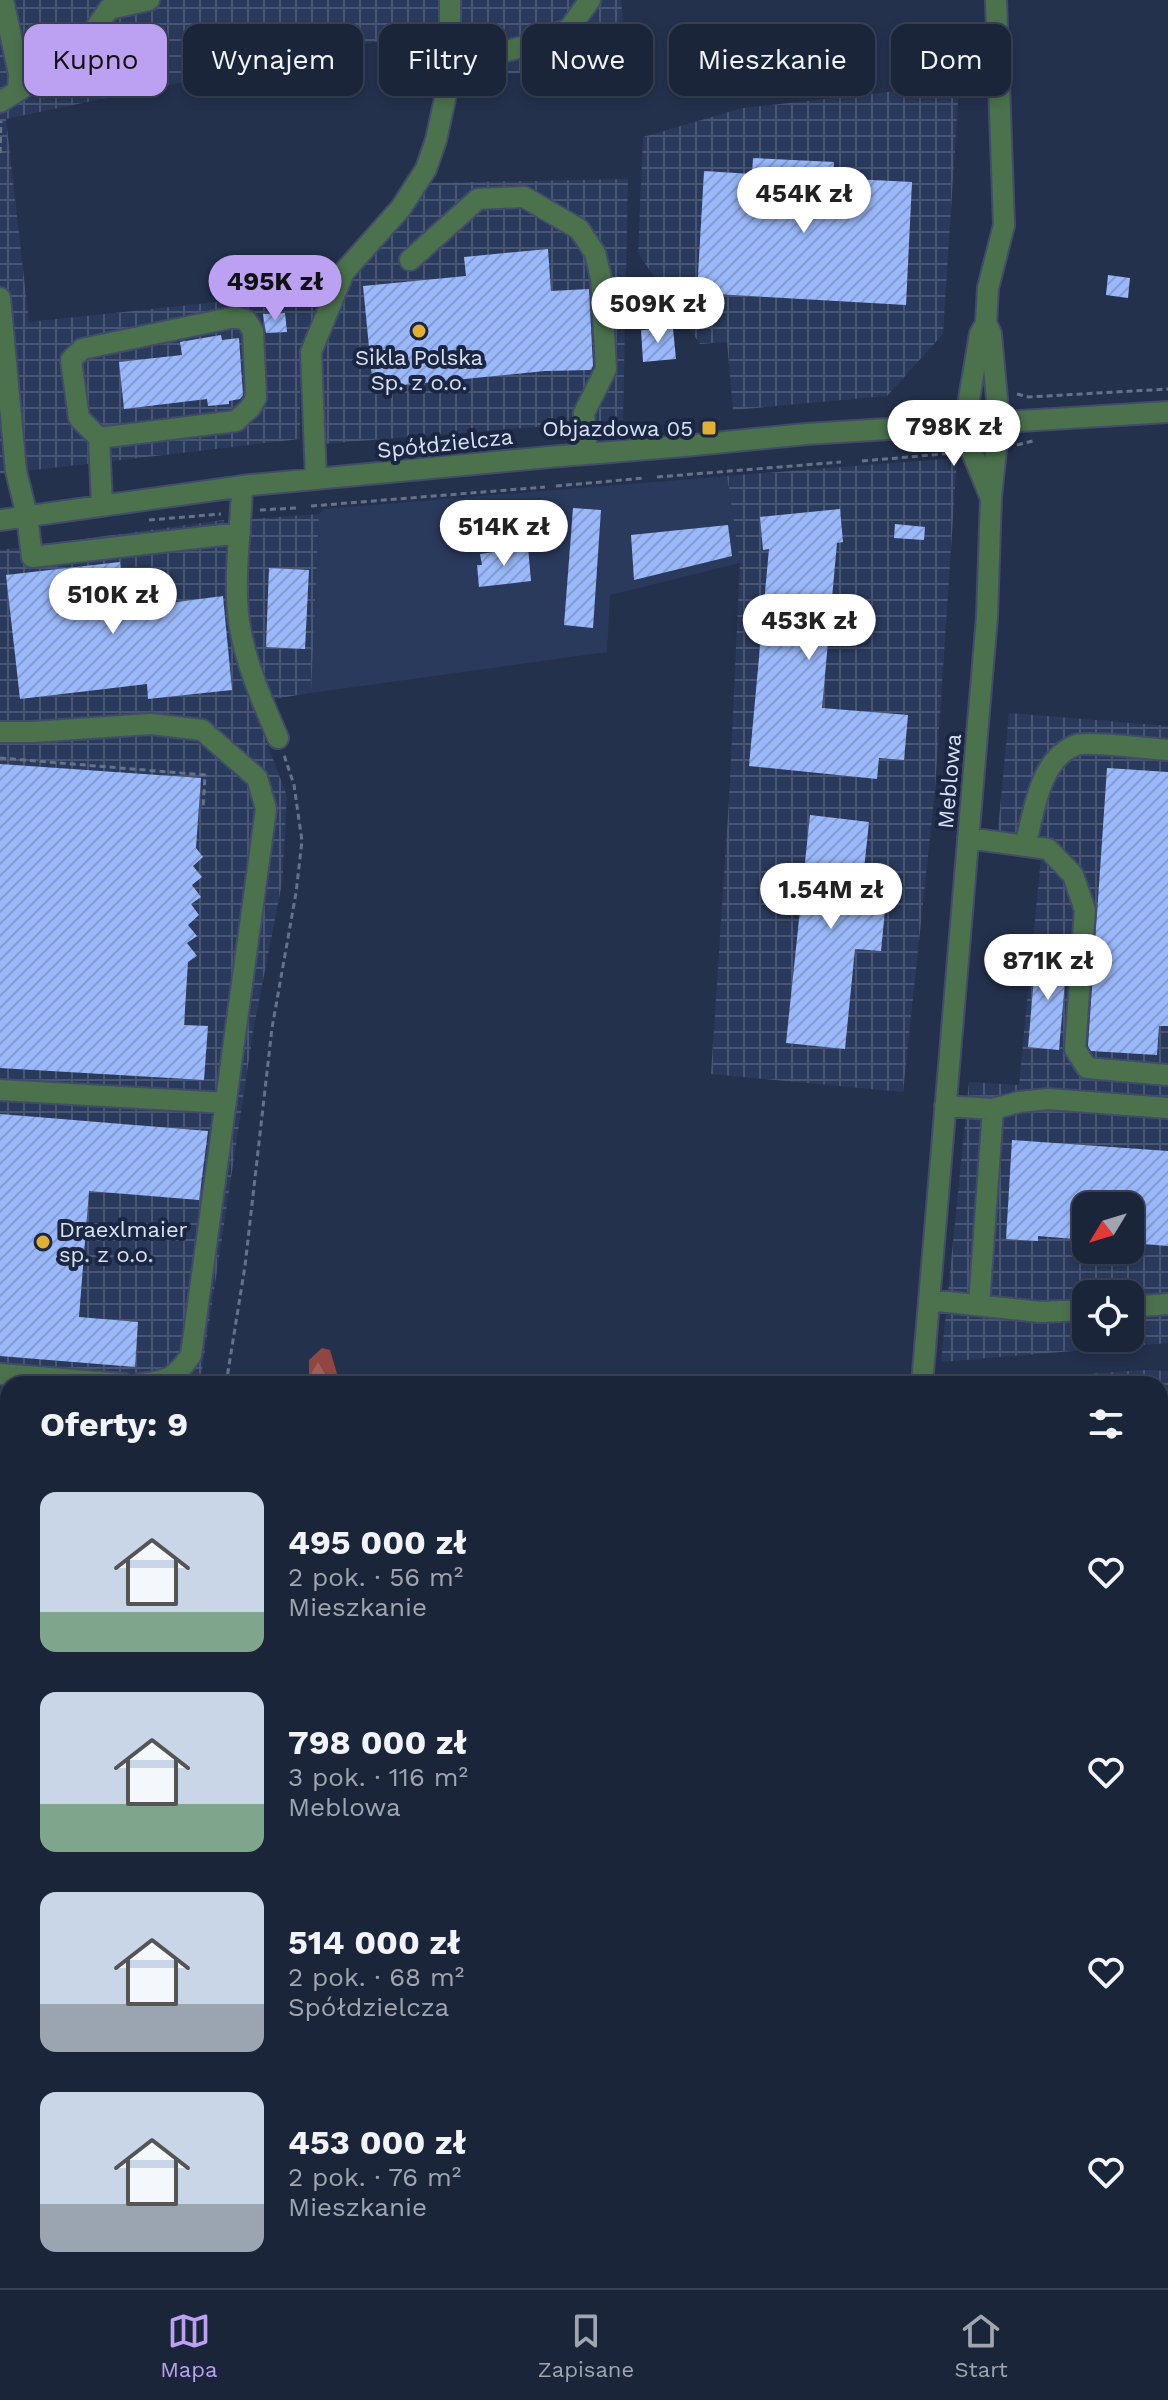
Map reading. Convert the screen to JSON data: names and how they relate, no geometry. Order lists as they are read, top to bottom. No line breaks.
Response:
{"streets":{"street":["Spółdzielcza","Meblowa"]},"crossings":[["Spółdzielcza","Meblowa"]],"places":{"other":["Sikla Polska Sp. z o.o.","Draexlmaier sp. z o.o."],"transit":["Objazdowa 05"]},"north":"bottom left","page":{"chip":["Kupno","Wynajem","Filtry","Nowe","Mieszkanie","Dom"],"price":["454K zł","495K zł","509K zł","798K zł","514K zł","510K zł","453K zł","1.54M zł","871K zł"],"heading":"Oferty: 9","list":[{"name":"495 000 zł","note":"2 pok. · 56 m² · Mieszkanie"},{"name":"798 000 zł","note":"3 pok. · 116 m² · Meblowa"},{"name":"514 000 zł","note":"2 pok. · 68 m² · Spółdzielcza"},{"name":"453 000 zł","note":"2 pok. · 76 m² · Mieszkanie"}],"tabs":["Mapa","Zapisane","Start"]}}
